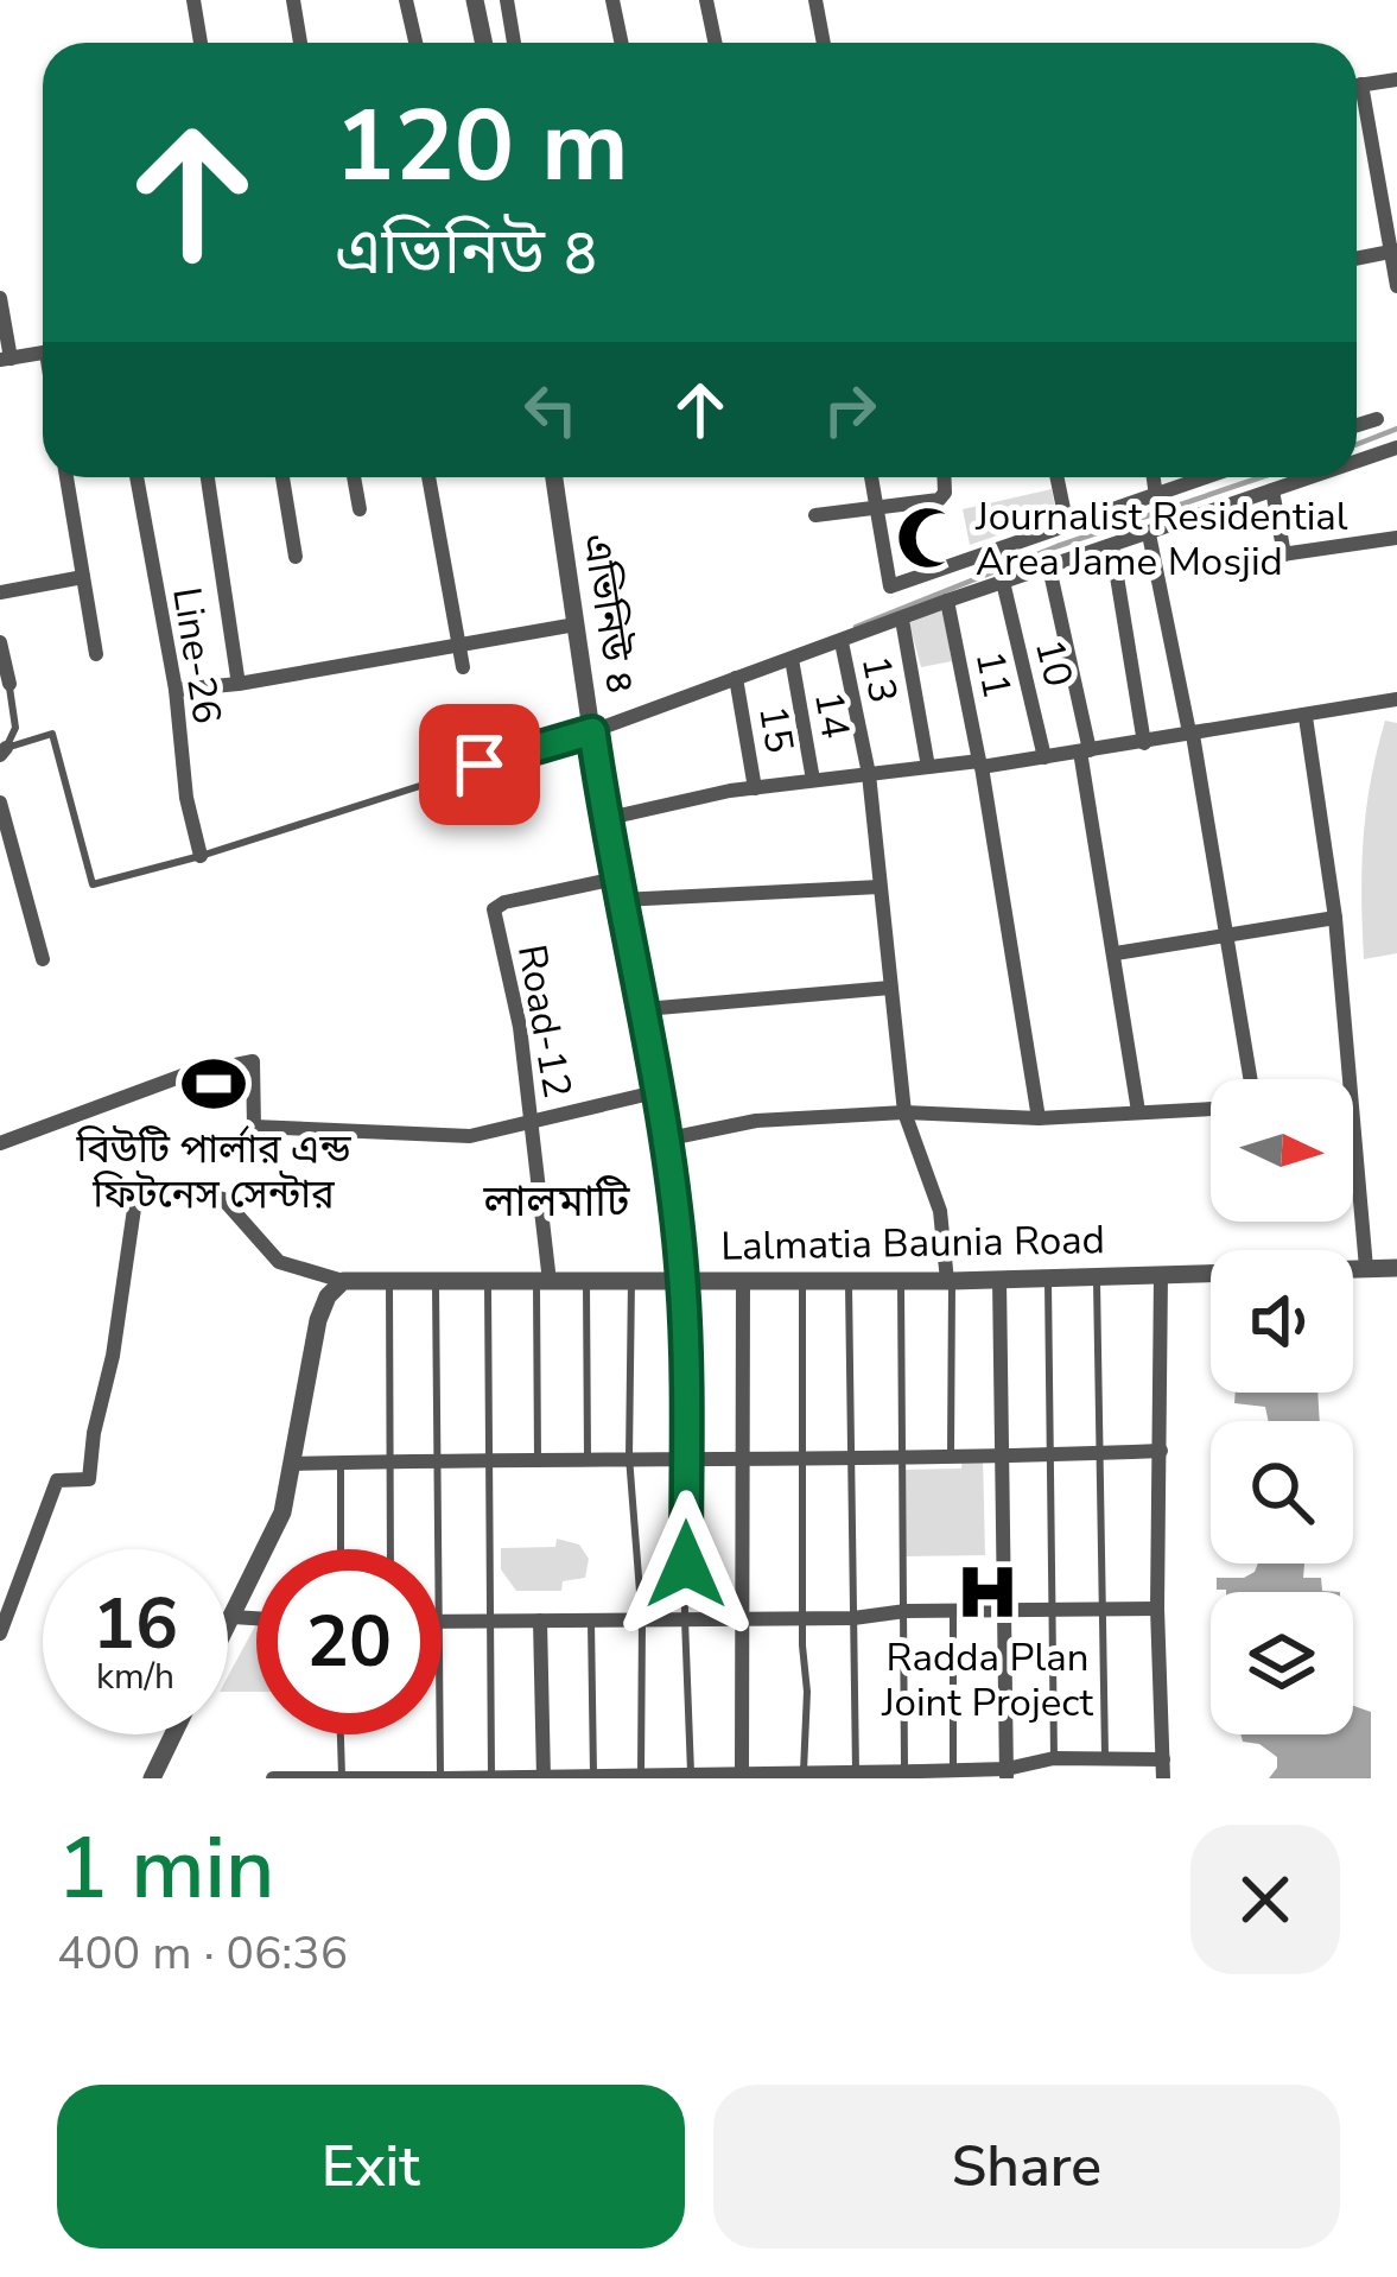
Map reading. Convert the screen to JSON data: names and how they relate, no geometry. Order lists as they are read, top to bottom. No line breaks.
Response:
{"streets":{"street":["এভিনিউ ৪","Line-26","10","11","13","14","15","Road-12","Lalmatia Baunia Road"]},"crossings":[["এভিনিউ ৪","Road-12"],["এভিনিউ ৪","Lalmatia Baunia Road"],["13","Lalmatia Baunia Road"],["Road-12","Lalmatia Baunia Road"]],"districts":["লালমাটি"],"places":{"mosque":["Journalist Residential Area Jame Mosjid"],"sports":["বিউটি পার্লার এন্ড ফিটনেস সেন্টার"],"hospital":["Radda Plan Joint Project"]},"north":"right","page":{"turn":["120 m","এভিনিউ ৪"],"speed":"16 km/h","limit":"20","heading":["1 min","400 m · 06:36"],"buttons":["Exit","Share"]}}
